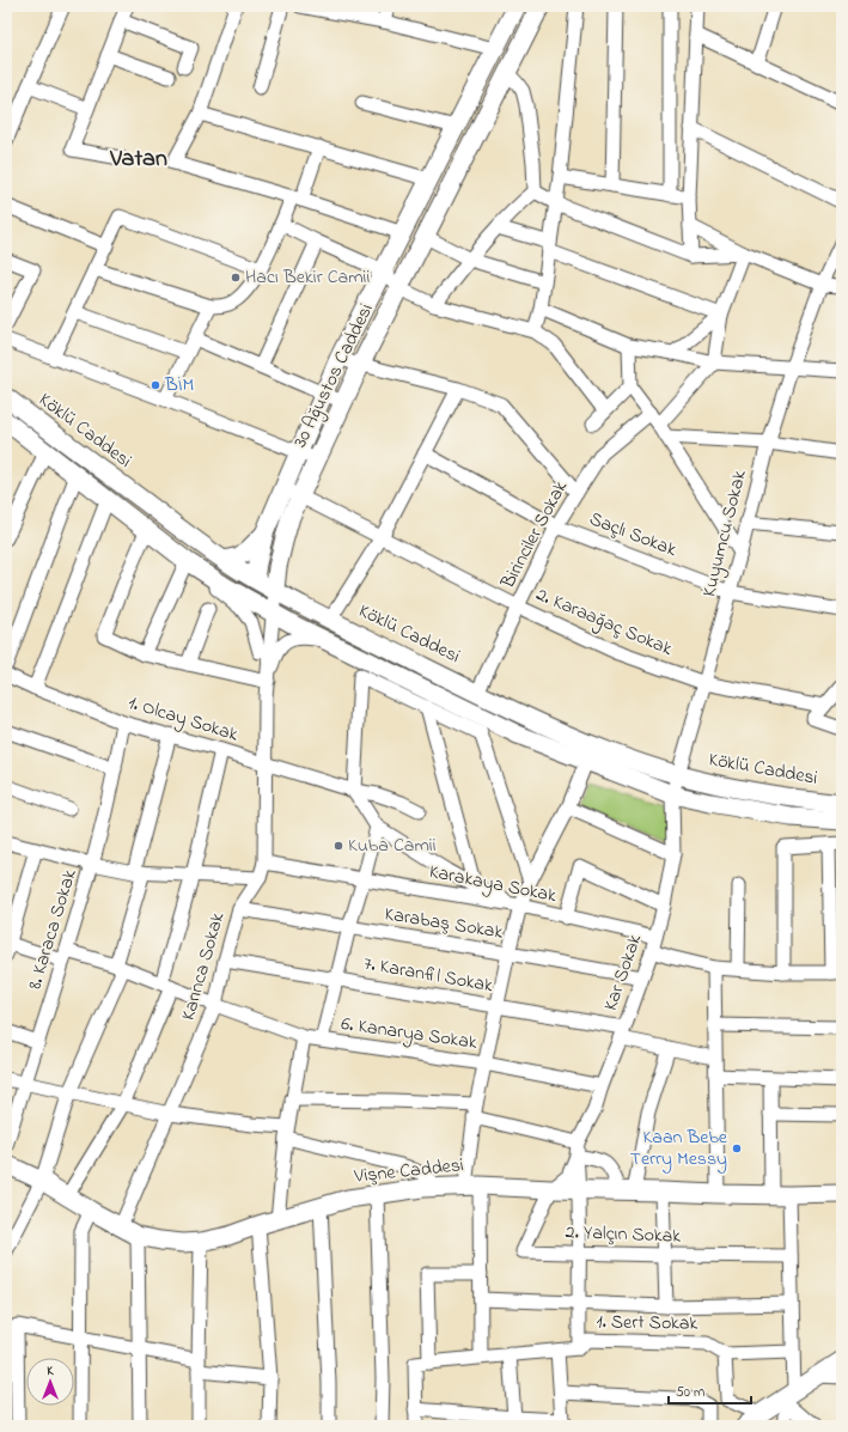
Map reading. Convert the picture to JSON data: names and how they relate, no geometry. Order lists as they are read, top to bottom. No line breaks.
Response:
{"streets":{"main road":["30 Ağustos Caddesi","Köklü Caddesi","Vişne Caddesi"],"street":["Kuyumcu Sokak","Birinciler Sokak","Saçlı Sokak","2. Karaağaç Sokak","1. Olcay Sokak","Karakaya Sokak","Karabaş Sokak","8. Karaca Sokak","Karınca Sokak","Kar Sokak","7. Karanfil Sokak","6. Kanarya Sokak","2. Yalçın Sokak","1. Sert Sokak"]},"crossings":[["30 Ağustos Caddesi","Köklü Caddesi"],["30 Ağustos Caddesi","2. Karaağaç Sokak"],["Köklü Caddesi","Kuyumcu Sokak"],["Köklü Caddesi","Birinciler Sokak"],["Köklü Caddesi","Kar Sokak"],["Kuyumcu Sokak","Saçlı Sokak"],["Kuyumcu Sokak","2. Karaağaç Sokak"],["Kuyumcu Sokak","Kar Sokak"],["Birinciler Sokak","Saçlı Sokak"],["Birinciler Sokak","2. Karaağaç Sokak"],["1. Olcay Sokak","8. Karaca Sokak"],["1. Olcay Sokak","Karınca Sokak"],["Karakaya Sokak","Karınca Sokak"],["Karakaya Sokak","Kar Sokak"],["Karabaş Sokak","Karınca Sokak"],["Karabaş Sokak","Kar Sokak"],["8. Karaca Sokak","6. Kanarya Sokak"],["Karınca Sokak","7. Karanfil Sokak"],["Karınca Sokak","6. Kanarya Sokak"],["Karınca Sokak","Vişne Caddesi"],["Kar Sokak","7. Karanfil Sokak"],["Kar Sokak","6. Kanarya Sokak"],["Kar Sokak","Vişne Caddesi"],["Kar Sokak","2. Yalçın Sokak"],["Kar Sokak","1. Sert Sokak"],["Vişne Caddesi","2. Yalçın Sokak"]],"districts":["Vatan"],"places":["Hacı Bekir Camii","BİM","Kuba Camii","Kaan Bebe Terry Messy"],"scale_bar":"50 m","north":"top"}
